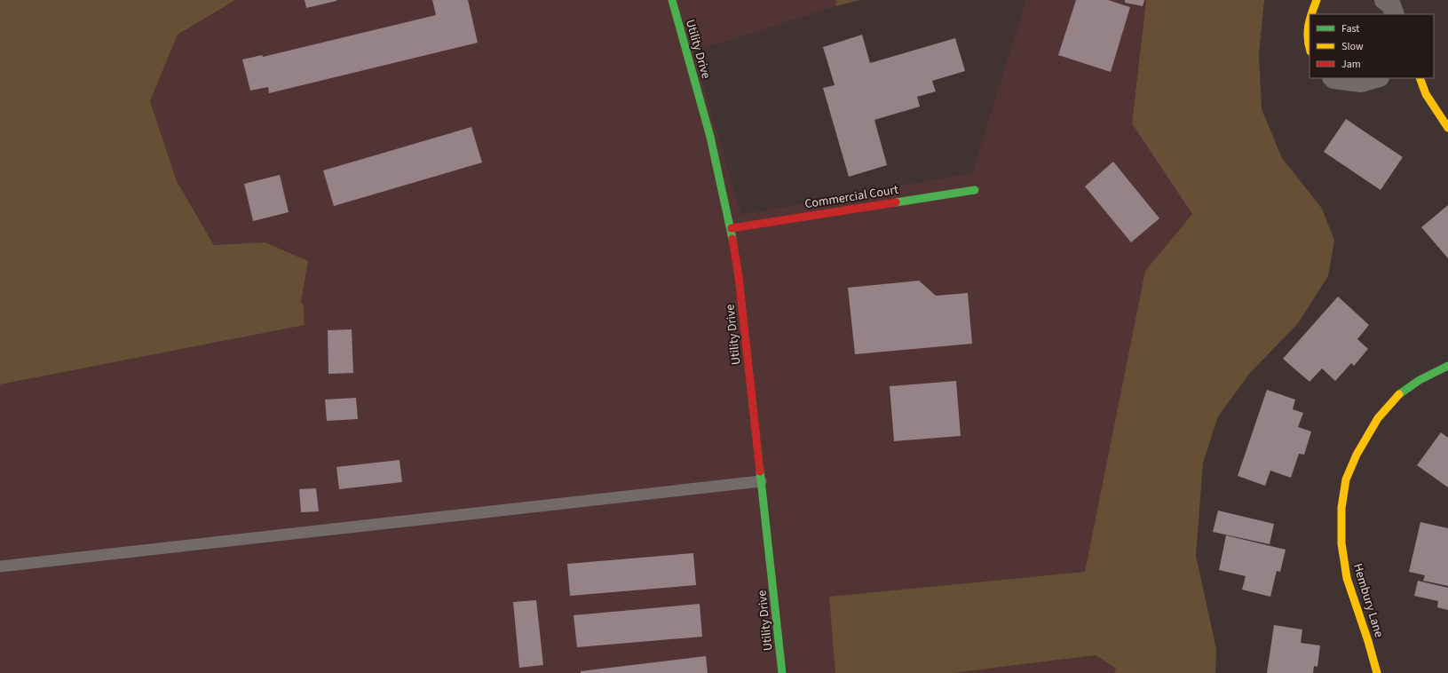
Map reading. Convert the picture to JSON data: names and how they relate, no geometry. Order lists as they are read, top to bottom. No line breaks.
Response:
{"streets":{"street":["Utility Drive","Commercial Court","Hembury Lane"]},"crossings":[["Utility Drive","Commercial Court"]],"legend":["Fast","Slow","Jam"]}
